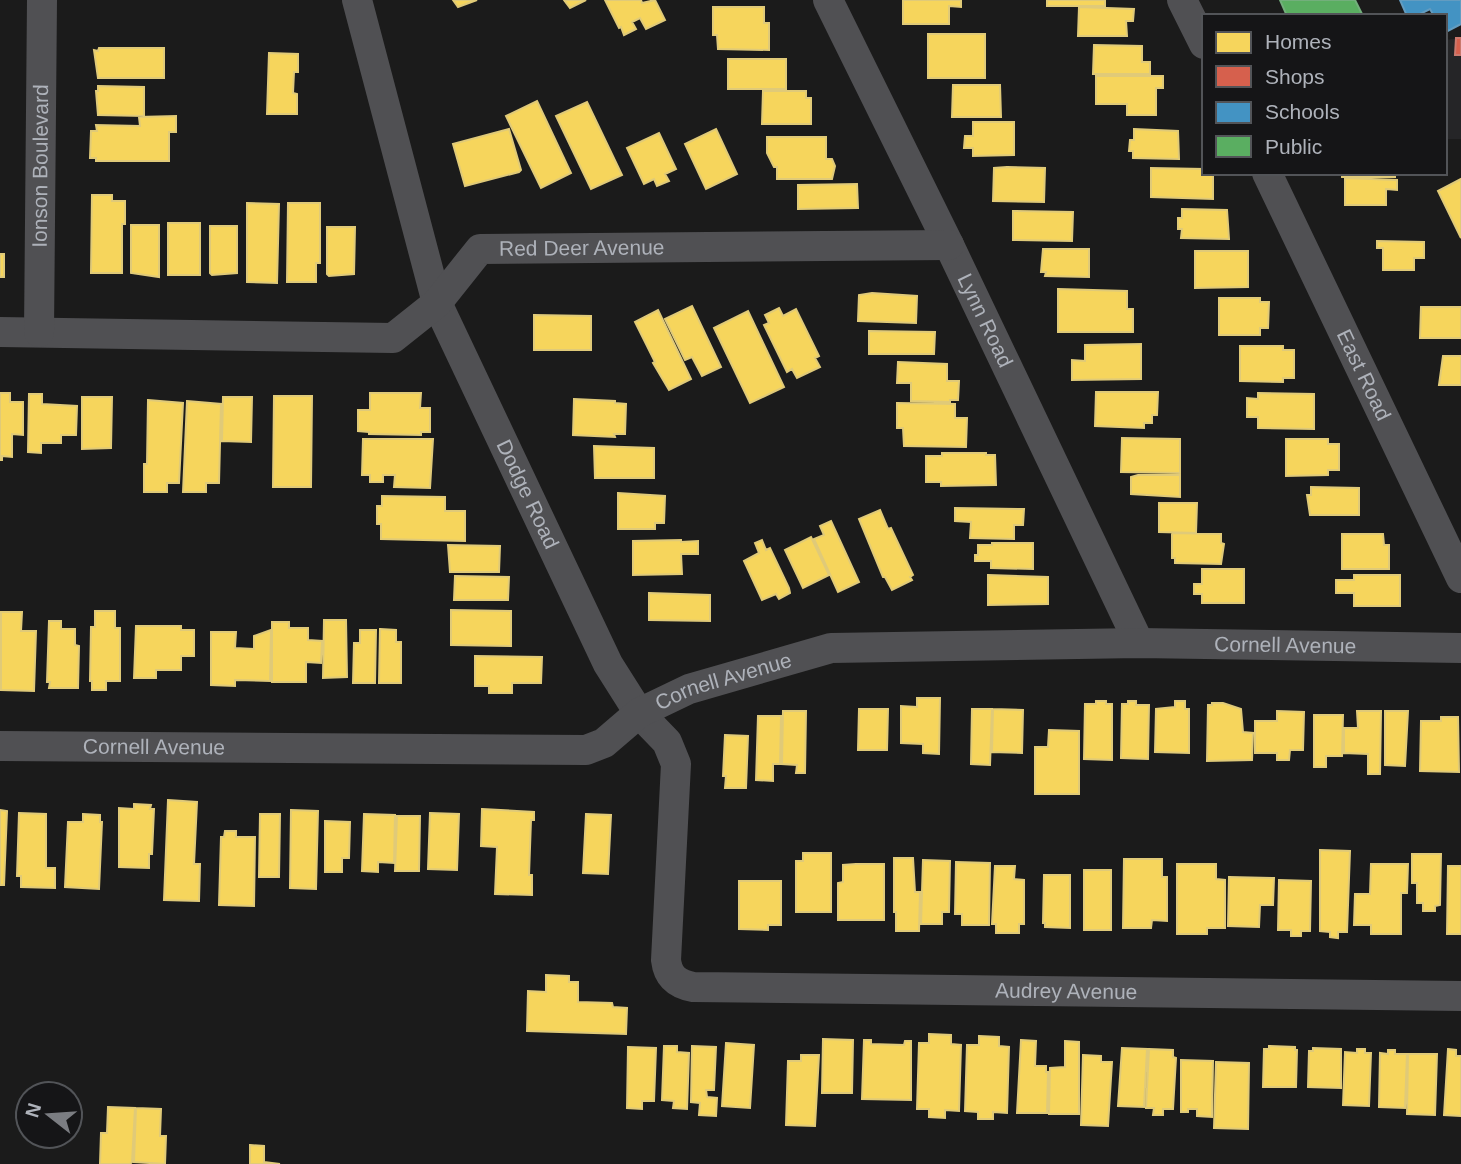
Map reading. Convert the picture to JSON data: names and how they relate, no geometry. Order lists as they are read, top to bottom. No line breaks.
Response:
{"streets":{"street":["Ionson Boulevard","Red Deer Avenue","Lynn Road","East Road","Dodge Road","Cornell Avenue","Audrey Avenue"]},"crossings":[["Ionson Boulevard","Red Deer Avenue"],["Red Deer Avenue","Lynn Road"],["Red Deer Avenue","Dodge Road"],["Lynn Road","Cornell Avenue"],["Dodge Road","Cornell Avenue"],["Dodge Road","Audrey Avenue"]],"legend":["Homes","Shops","Schools","Public"],"north":"left"}
